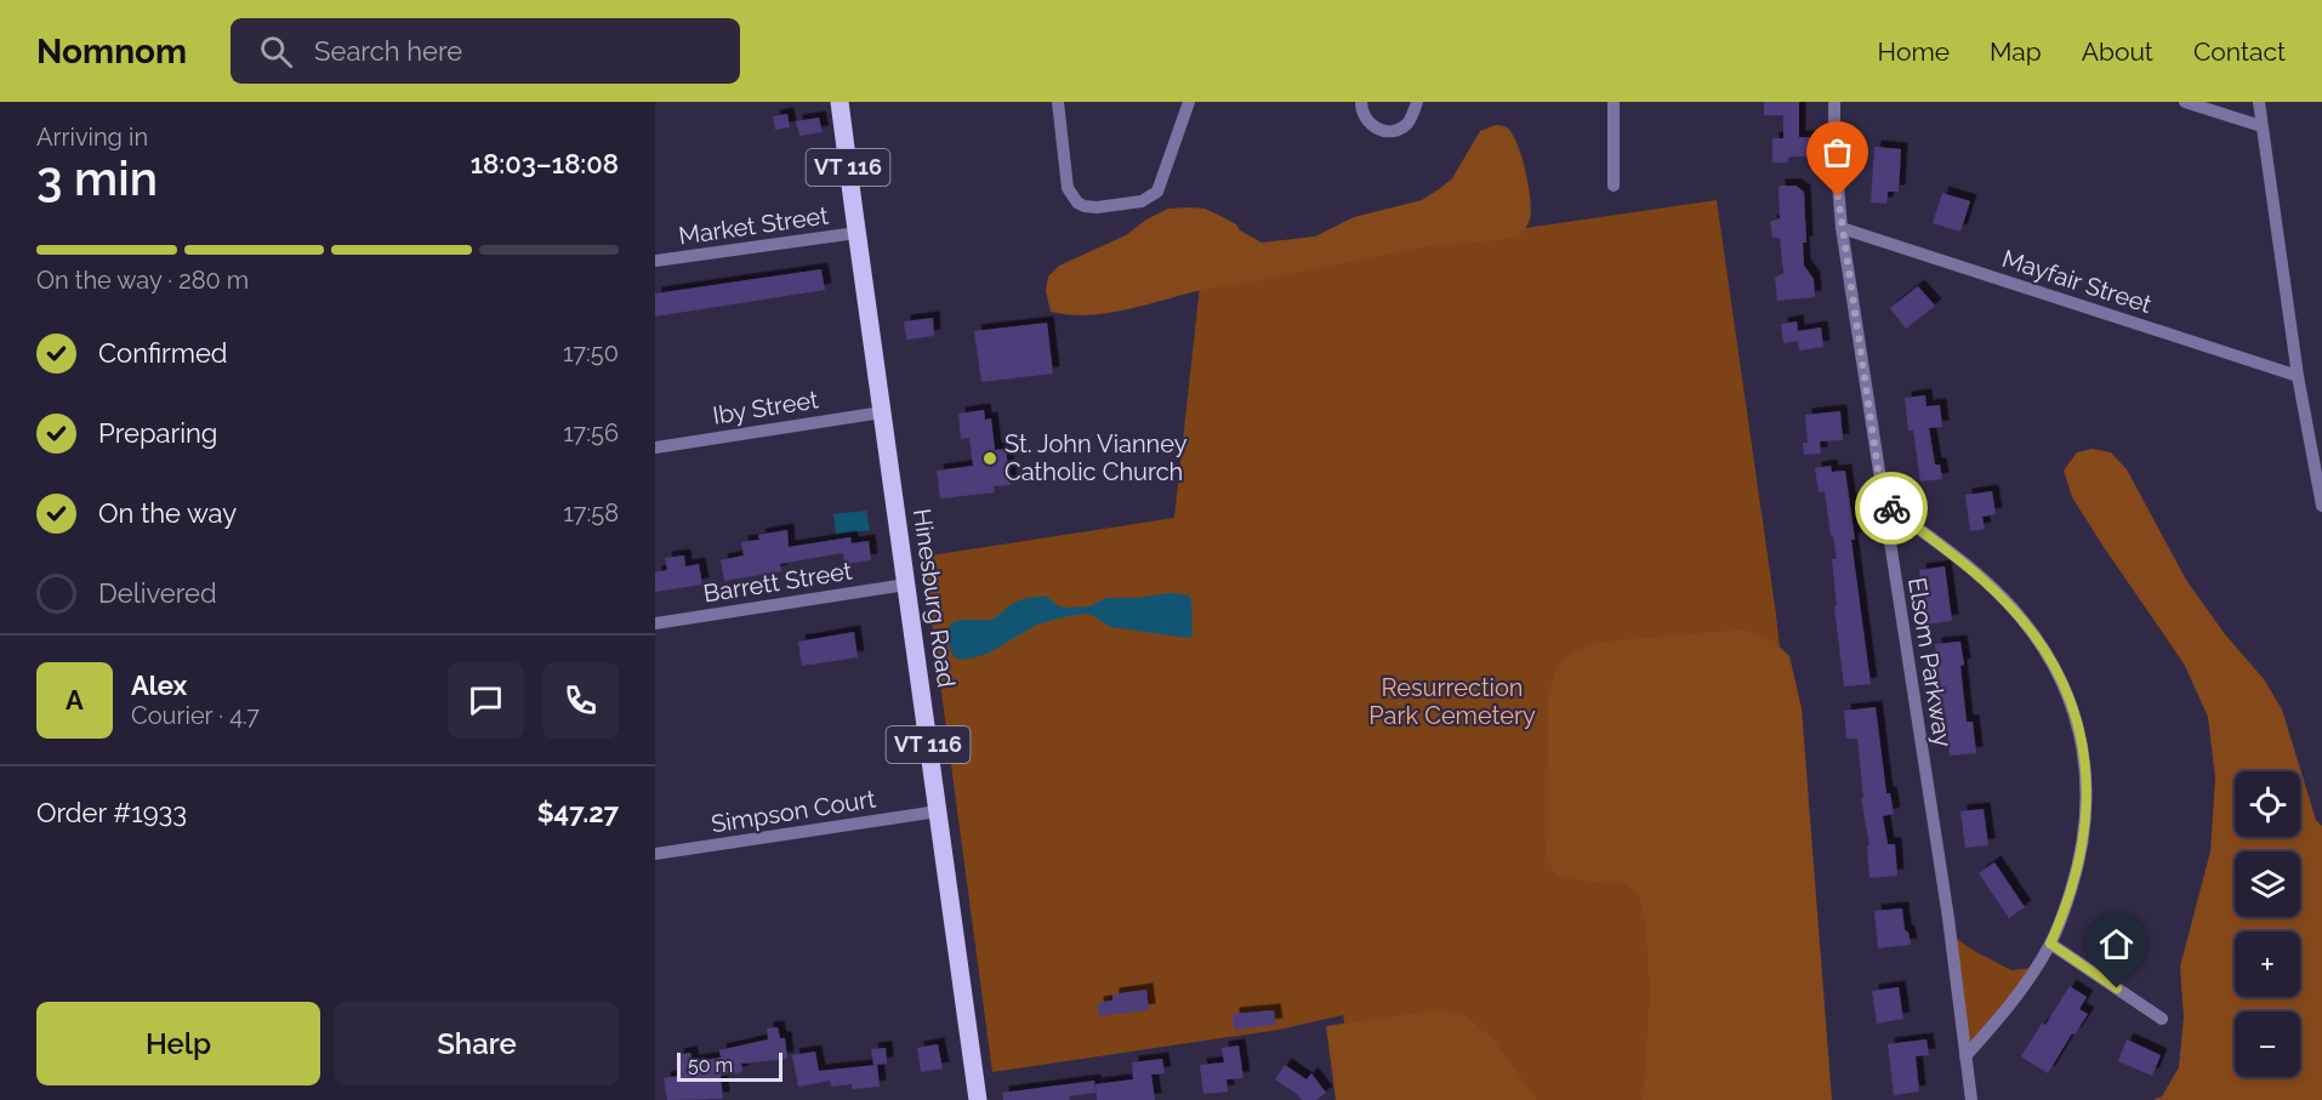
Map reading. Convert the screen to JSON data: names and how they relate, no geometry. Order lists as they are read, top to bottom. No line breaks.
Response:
{"streets":{"main road":["VT 116","Hinesburg Road"],"street":["Market Street","Mayfair Street","Iby Street","Barrett Street","Elsom Parkway","Simpson Court"]},"crossings":[["Market Street","Hinesburg Road"],["Mayfair Street","Elsom Parkway"],["Iby Street","Hinesburg Road"],["Barrett Street","Hinesburg Road"],["Hinesburg Road","Simpson Court"]],"parks":["Resurrection Park Cemetery"],"places":["St. John Vianney Catholic Church"],"scale_bar":"50 m","page":{"header":"Nomnom","search":"Search here","nav":["Home","Map","About","Contact"],"heading":["3 min","Arriving in","18:03–18:08"],"panel":["Alex","Courier · 4.7","Order #1933","$47.27"],"bar":"On the way · 280 m","list":[["Confirmed","17:50"],["Preparing","17:56"],["On the way","17:58"],"Delivered"],"round":"A","map_buttons":["+","−"],"buttons":["Help","Share"],"scale":"50 m"}}
